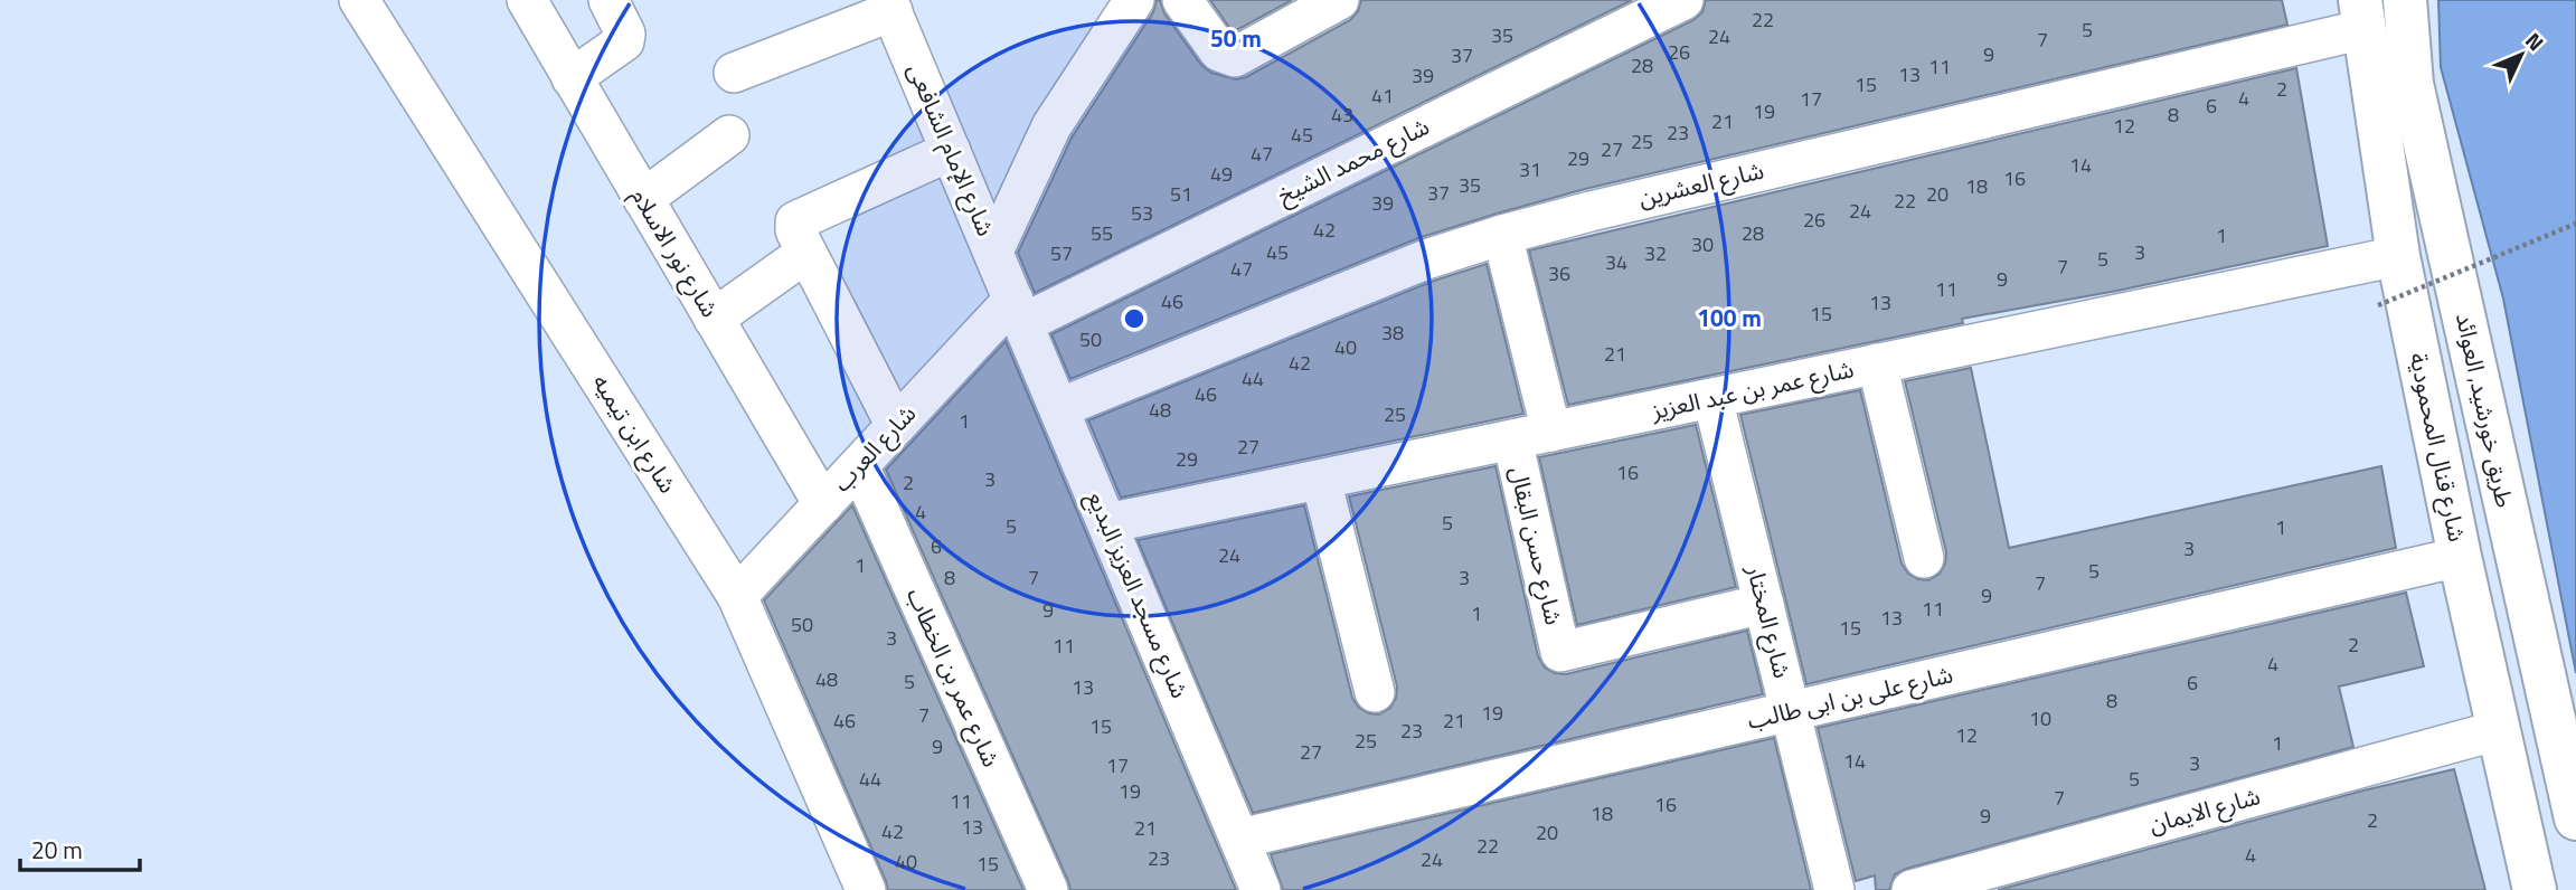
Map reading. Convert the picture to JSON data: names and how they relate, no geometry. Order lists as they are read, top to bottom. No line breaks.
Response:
{"streets":{"street":["شارع الإمام الشافعى","شارع محمد الشيخ","شارع العشرين","شارع نور الاسلام","شارع عمر بن عبد العزيز","طريق خورشيد, العوائد","شارع ابن تيميه","شارع قنال المحمودية","شارع العرب","شارع حسن البقال","شارع مسجد العزيز البديع","شارع المختار","شارع عمر بن الخطاب","شارع على بن ابى طالب","شارع الايمان"]},"crossings":[["شارع الإمام الشافعى","شارع محمد الشيخ"],["شارع الإمام الشافعى","شارع العرب"],["شارع الإمام الشافعى","شارع مسجد العزيز البديع"],["شارع محمد الشيخ","شارع العرب"],["شارع محمد الشيخ","شارع مسجد العزيز البديع"],["شارع العشرين","شارع قنال المحمودية"],["شارع العشرين","شارع مسجد العزيز البديع"],["شارع نور الاسلام","شارع العرب"],["شارع عمر بن عبد العزيز","شارع قنال المحمودية"],["شارع عمر بن عبد العزيز","شارع حسن البقال"],["شارع عمر بن عبد العزيز","شارع مسجد العزيز البديع"],["شارع عمر بن عبد العزيز","شارع المختار"],["شارع ابن تيميه","شارع العرب"],["شارع قنال المحمودية","شارع على بن ابى طالب"],["شارع قنال المحمودية","شارع الايمان"],["شارع العرب","شارع مسجد العزيز البديع"],["شارع العرب","شارع عمر بن الخطاب"],["شارع حسن البقال","شارع المختار"],["شارع مسجد العزيز البديع","شارع على بن ابى طالب"],["شارع المختار","شارع على بن ابى طالب"]],"house_numbers":["22","5","35","24","7","26","9","37","28","11","13","39","15","2","41","4","17","6","19","43","8","21","12","23","45","25","27","47","29","14","31","49","16","35","18","37","51","20","22","39","24","53","26","42","55","28","1","30","45","3","57","32","5","34","7","47","36","9","11","46","13","15","38","50","40","21","42","44","46","48","25","1","27","29","16","3","2","4","5","5","1","6","3","24","1","5","8","7","3","7","9","11","9","1","13","50","15","3","2","11","4","48","5","6","13","8","19","7","10","46","21","15","23","12","25","1","9","27","14","3","17","44","5","19","7","11","16","18","9","2","13","21","42","20","22","4","23","24","40","15"],"scale_bar":"20 m","north":"top right","rings":["50 m","100 m"]}
